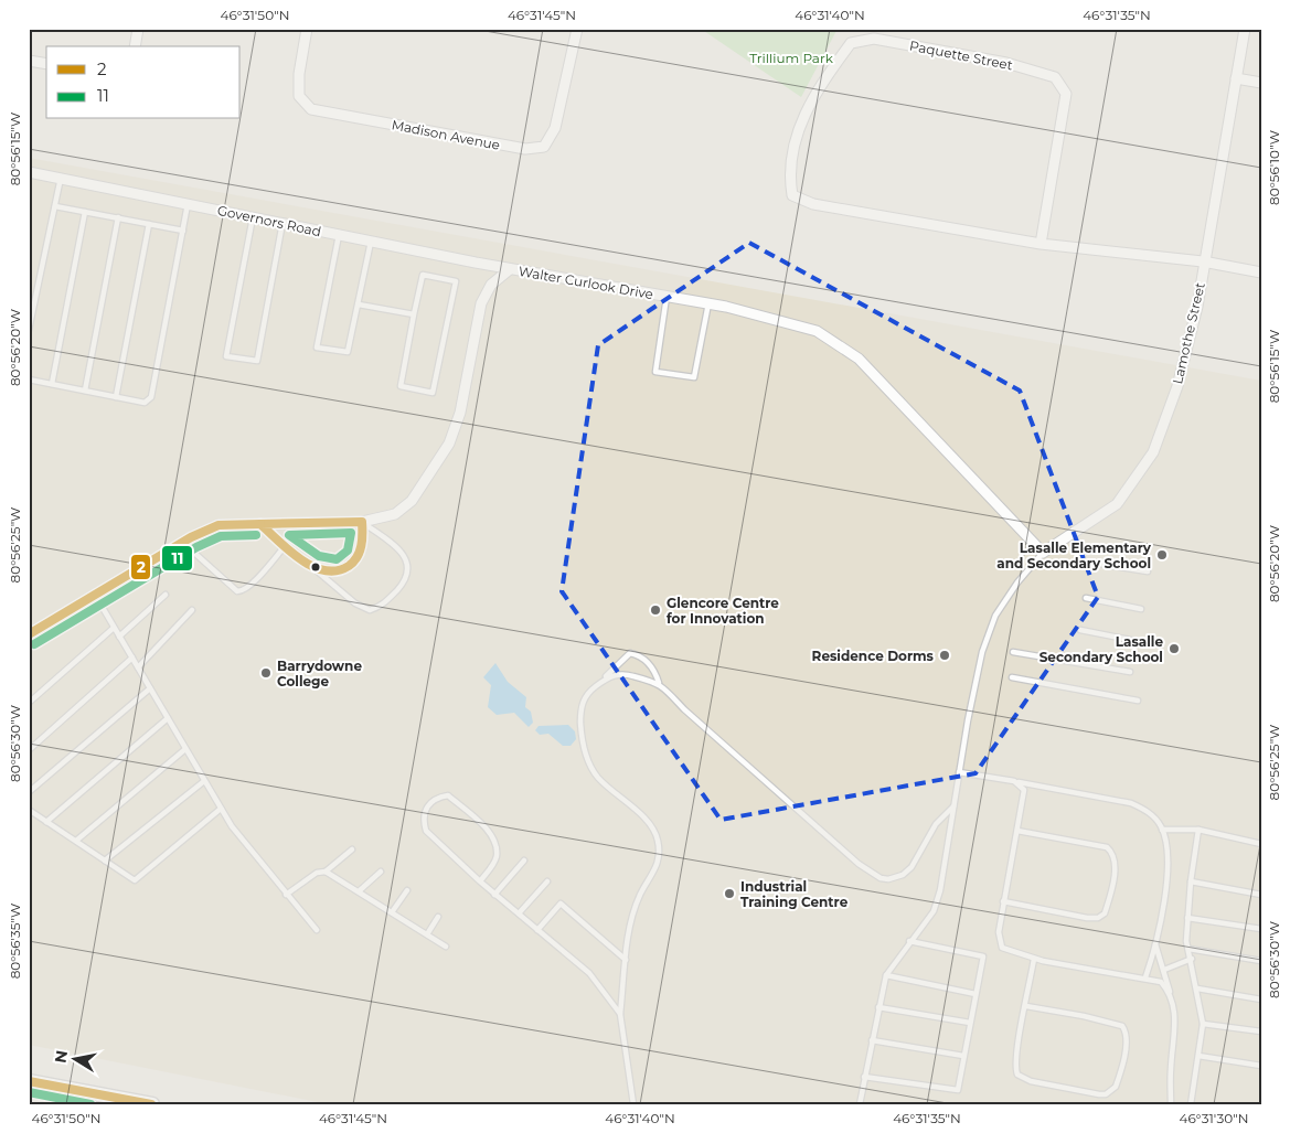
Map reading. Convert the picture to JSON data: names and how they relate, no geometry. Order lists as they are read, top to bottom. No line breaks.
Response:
{"streets":{"street":["Paquette Street","Madison Avenue","Governors Road","Walter Curlook Drive","Lamothe Street"]},"crossings":[["Paquette Street","Lamothe Street"],["Governors Road","Walter Curlook Drive"],["Walter Curlook Drive","Lamothe Street"]],"parks":["Trillium Park"],"places":["Lasalle Elementary and Secondary School","Glencore Centre for Innovation","Lasalle Secondary School","Residence Dorms","Barrydowne College","Industrial Training Centre"],"lines":["transit line 2","transit line 11"],"legend":["2","11"],"north":"left","coordinates":["46°31'50\"N","46°31'45\"N","46°31'40\"N","46°31'35\"N","80°56'15\"W","80°56'10\"W","80°56'20\"W","80°56'25\"W","80°56'30\"W","80°56'35\"W","46°31'30\"N"]}
